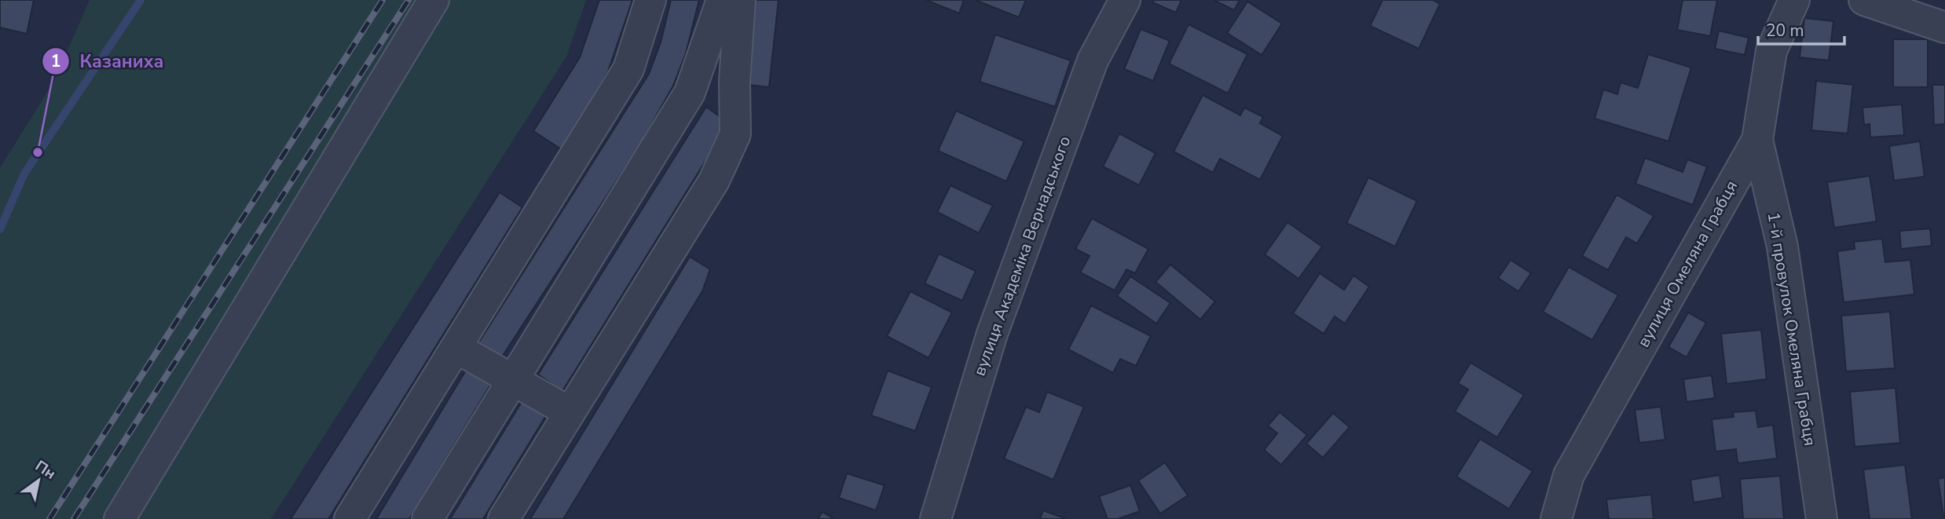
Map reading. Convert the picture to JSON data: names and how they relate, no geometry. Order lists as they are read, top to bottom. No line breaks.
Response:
{"streets":{"street":["вулиця Академіка Вернадського","вулиця Омеляна Грабця","1-й провулок Омеляна Грабця"]},"crossings":[["вулиця Омеляна Грабця","1-й провулок Омеляна Грабця"]],"places":["Казаниха"],"scale_bar":"20 m","north":"top right"}
